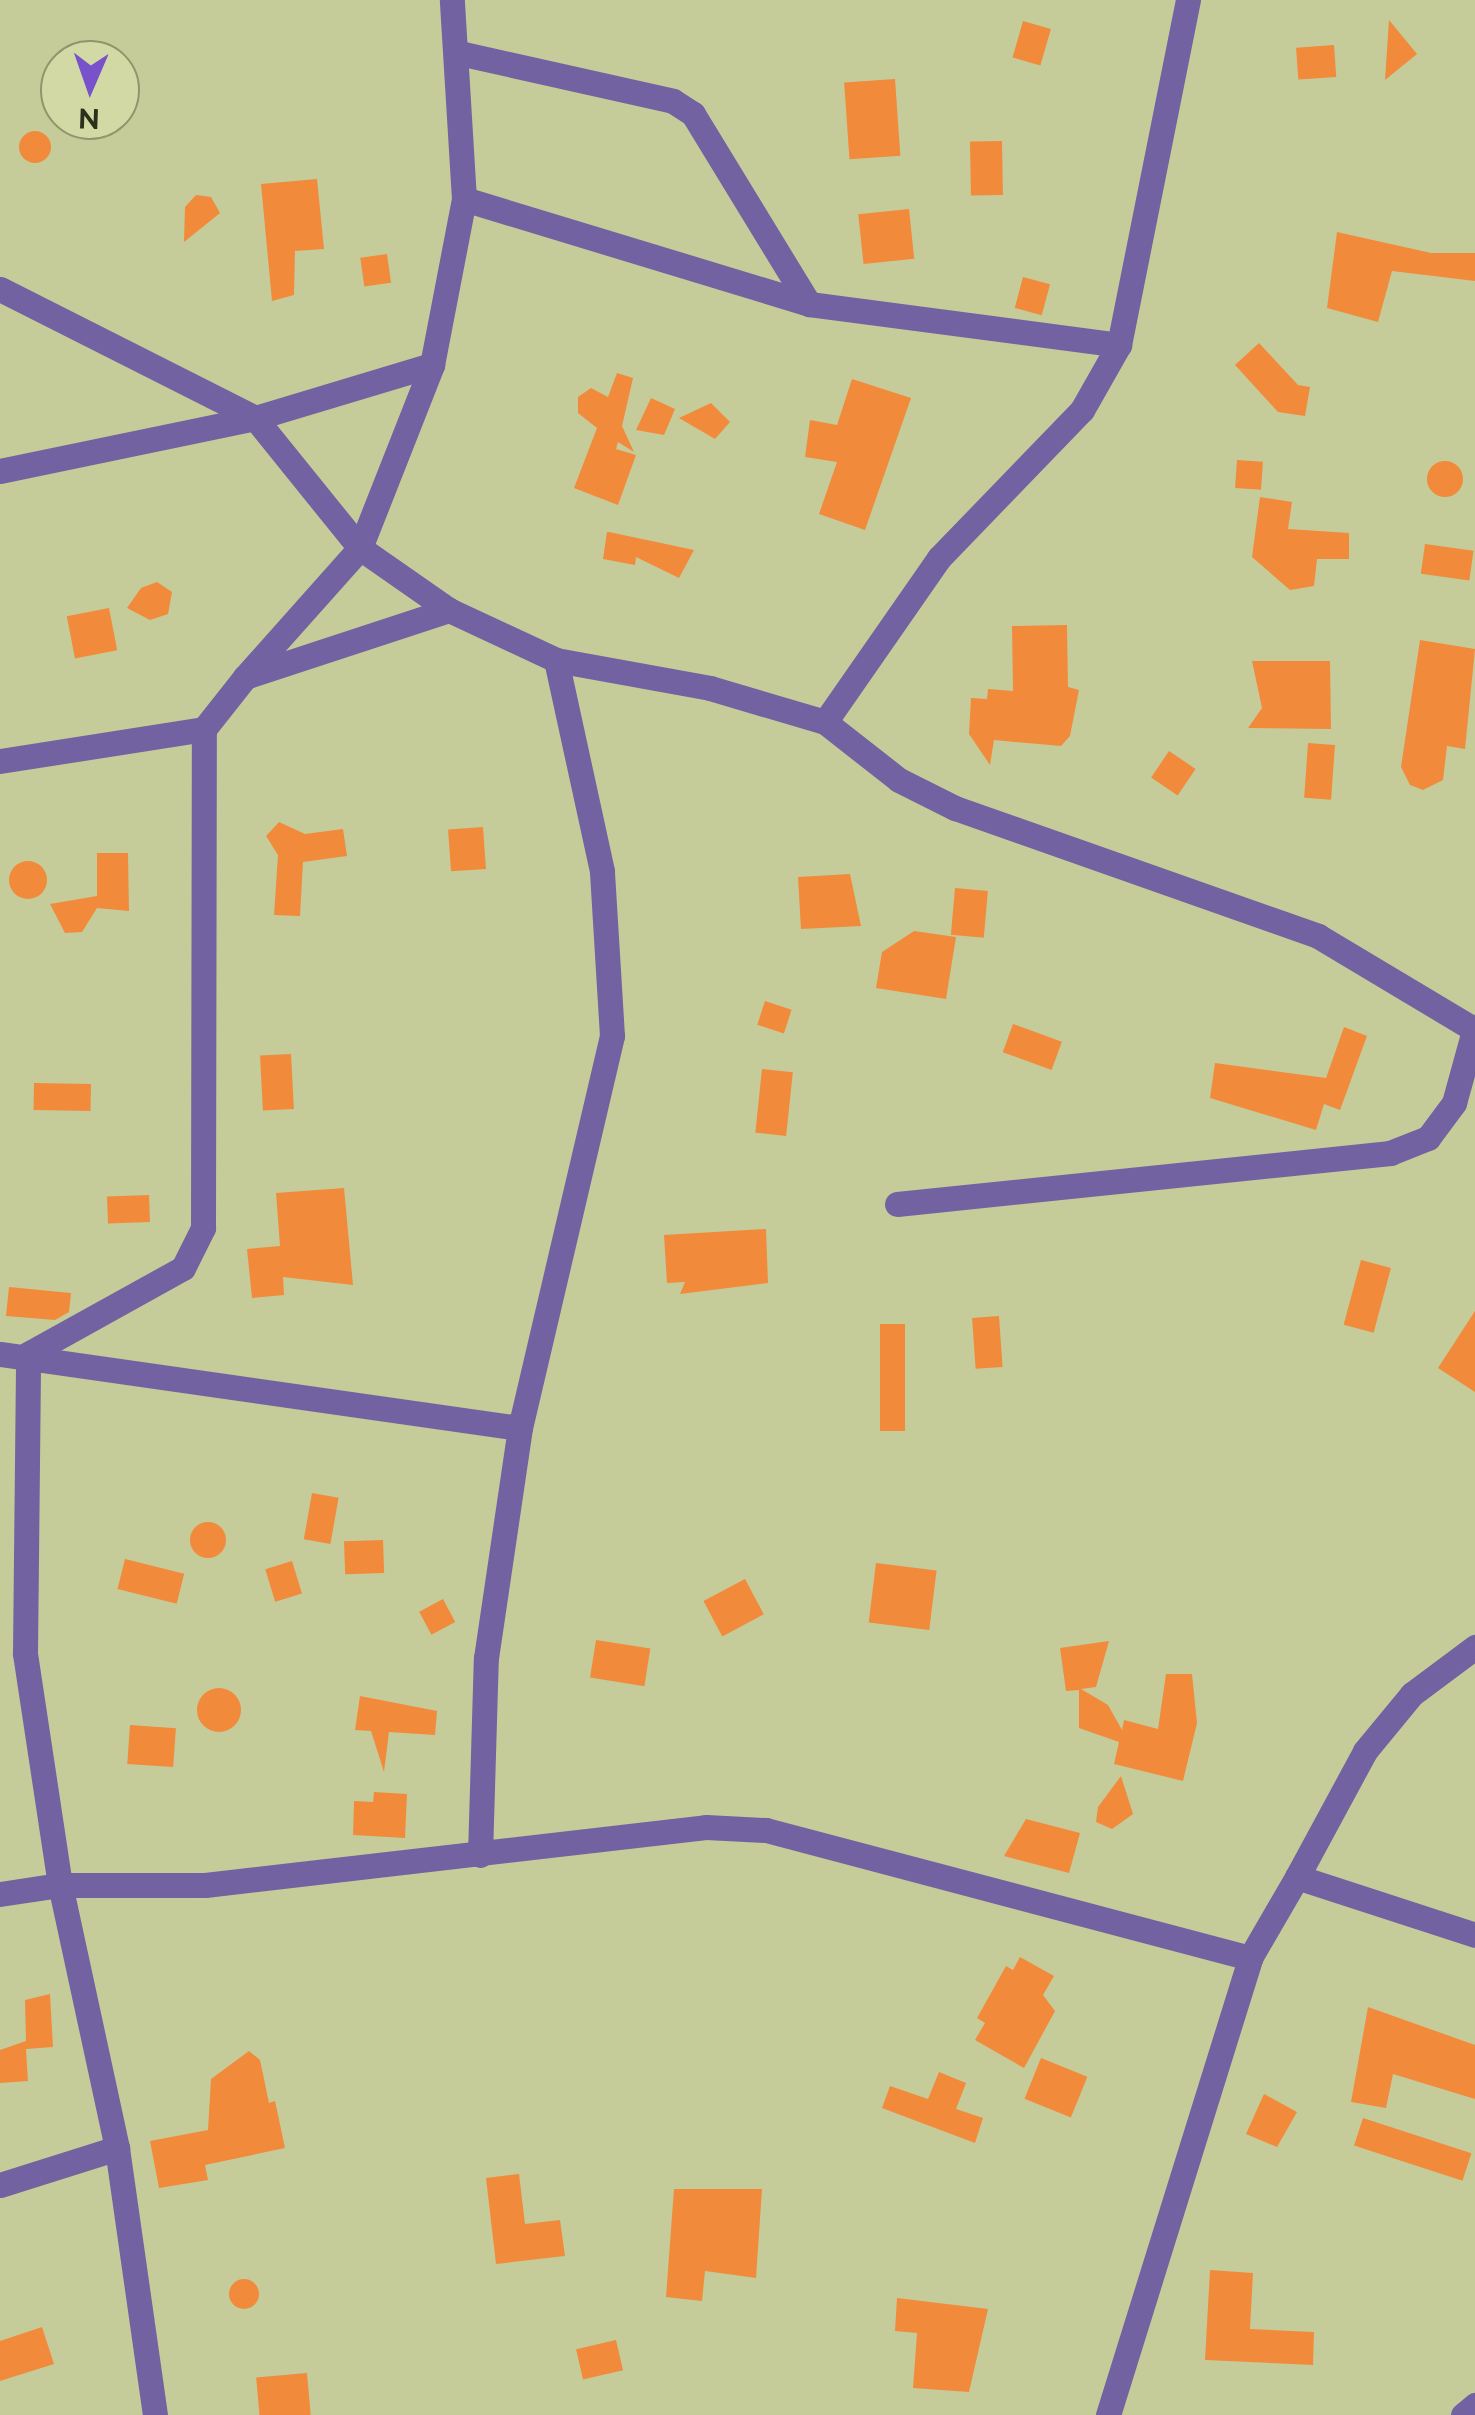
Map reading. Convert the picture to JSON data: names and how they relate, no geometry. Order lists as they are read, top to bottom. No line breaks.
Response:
{"north":"bottom"}
